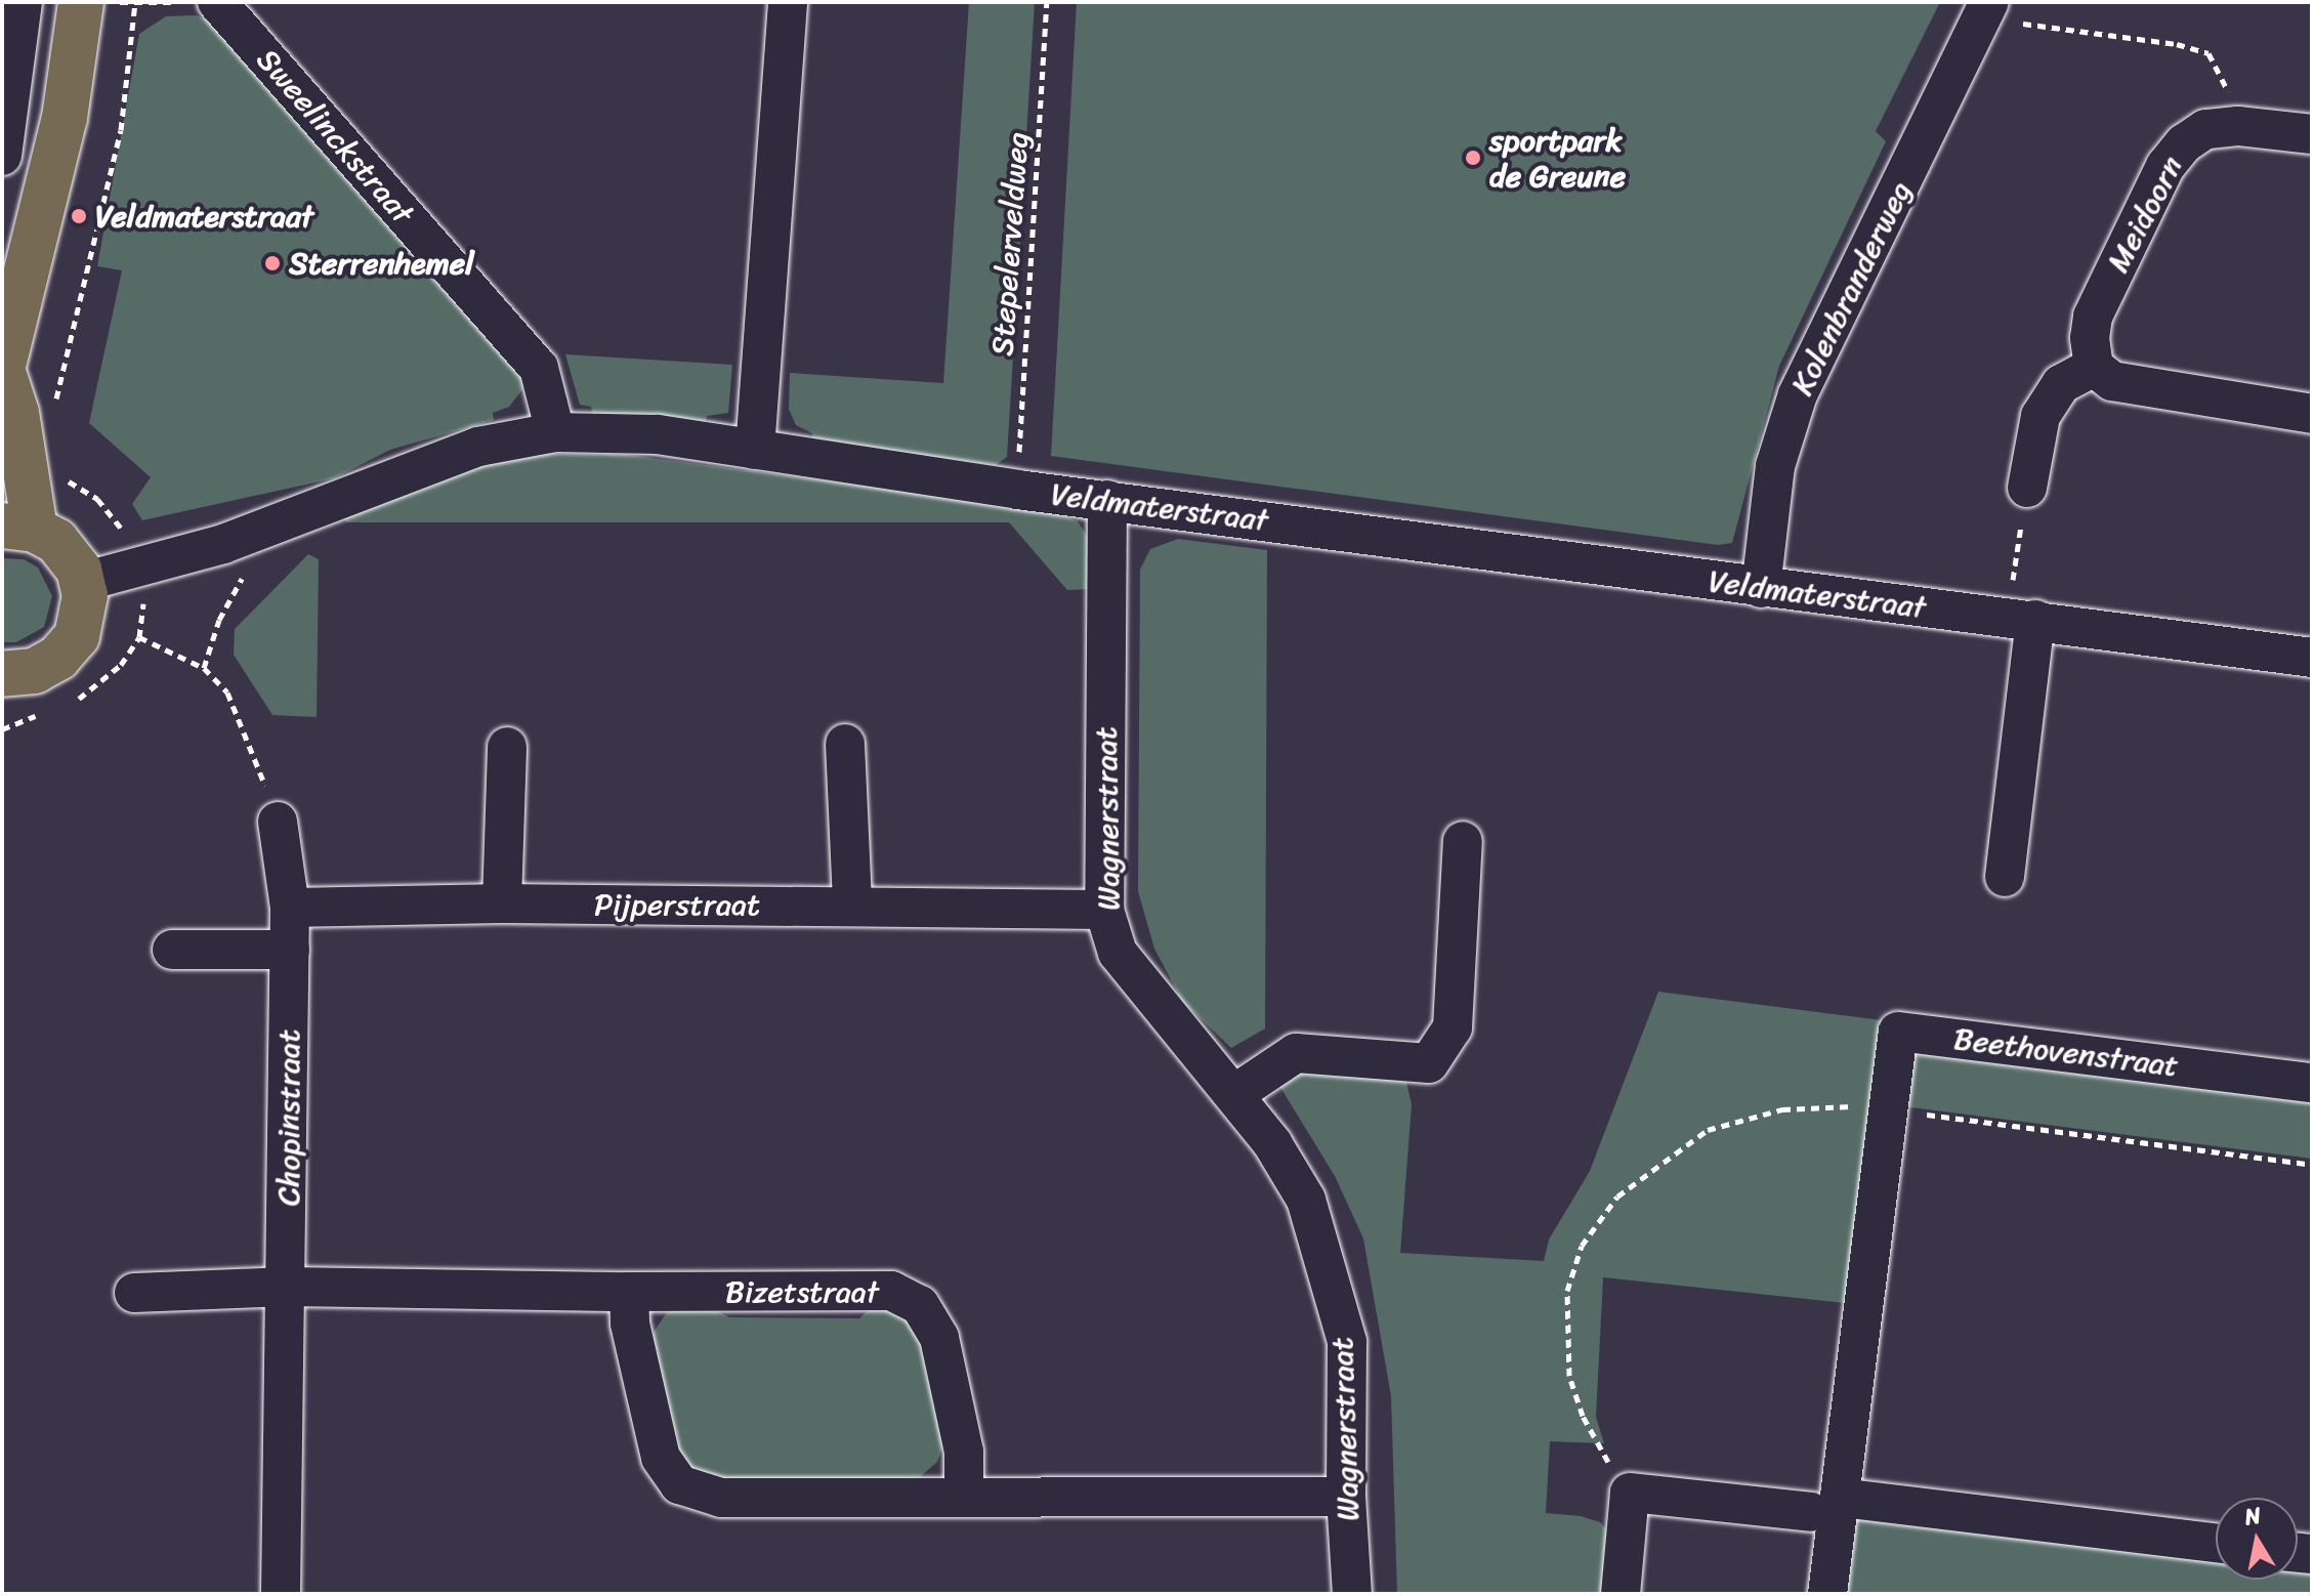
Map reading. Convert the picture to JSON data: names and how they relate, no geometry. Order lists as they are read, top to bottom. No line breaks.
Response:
{"streets":{"street":["Sweelinckstraat","Meidoorn","Kolenbranderweg","Veldmaterstraat","Wagnerstraat","Pijperstraat","Beethovenstraat","Chopinstraat","Bizetstraat"],"path":["Stepelerveldweg"]},"crossings":[["Sweelinckstraat","Veldmaterstraat"],["Stepelerveldweg","Veldmaterstraat"],["Kolenbranderweg","Veldmaterstraat"],["Veldmaterstraat","Wagnerstraat"],["Wagnerstraat","Pijperstraat"],["Pijperstraat","Chopinstraat"],["Chopinstraat","Bizetstraat"]],"places":["sportpark de Greune","Veldmaterstraat","Sterrenhemel"],"north":"top"}
